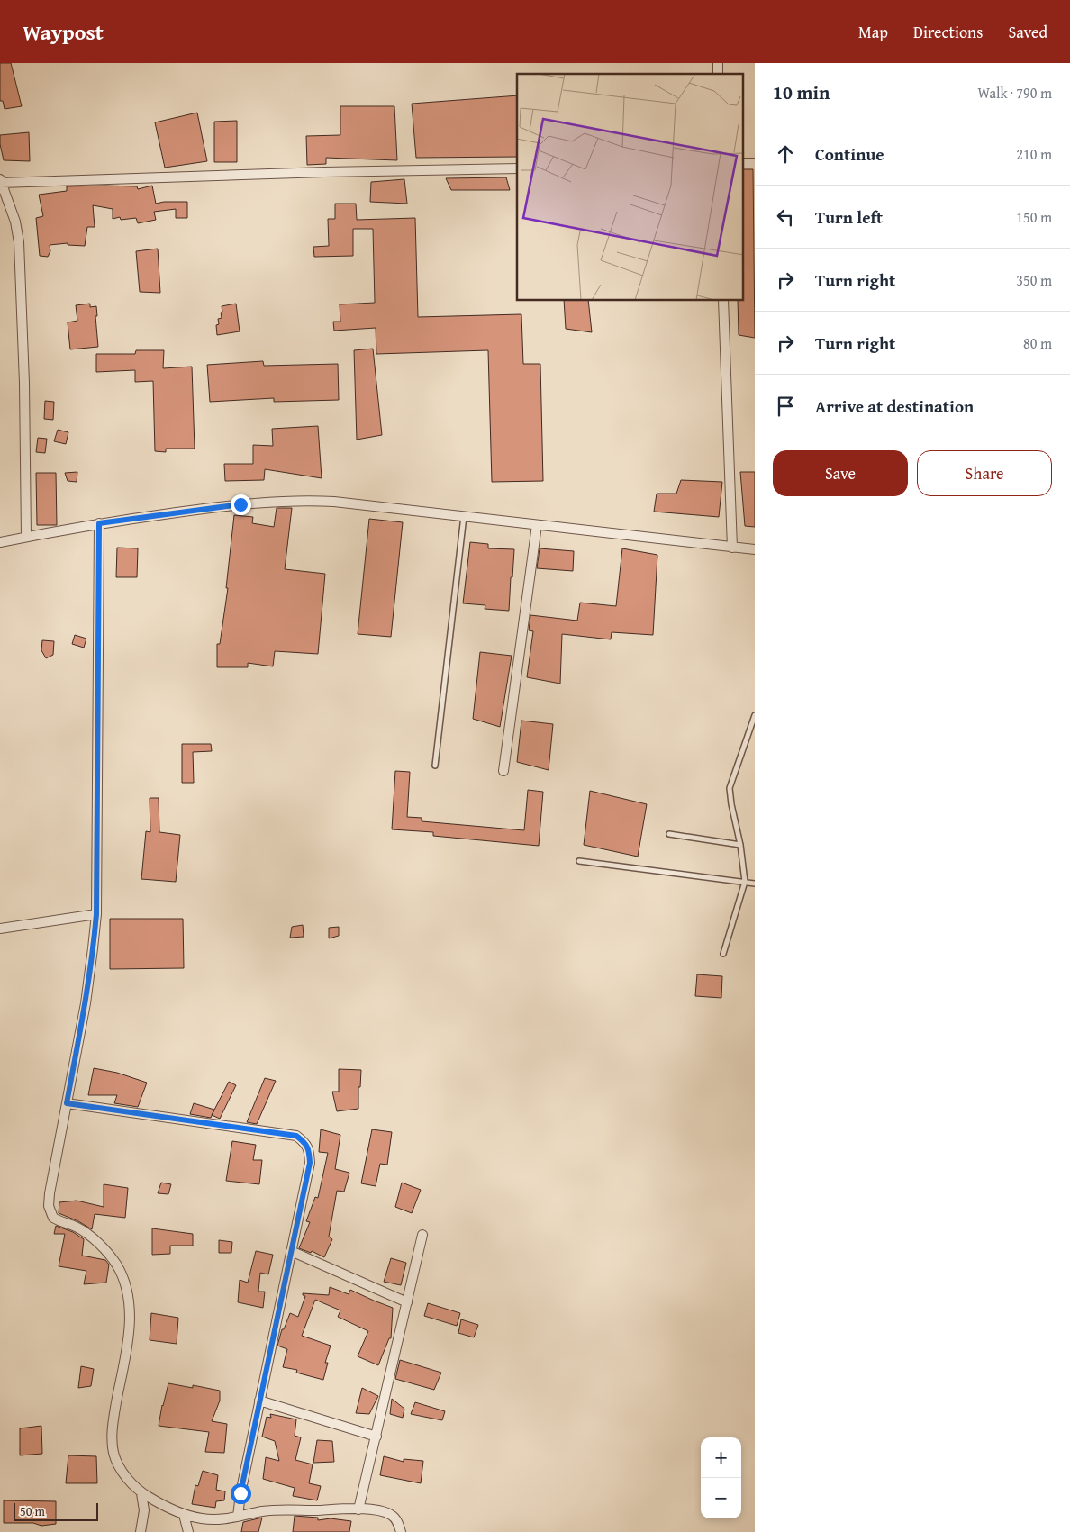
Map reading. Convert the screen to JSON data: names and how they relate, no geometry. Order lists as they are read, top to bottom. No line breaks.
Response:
{"scale_bar":"50 m","page":{"header":"Waypost","nav":["Map","Directions","Saved"],"heading":["10 min","Walk · 790 m"],"list":[["Continue","210 m"],["Turn left","150 m"],["Turn right","350 m"],["Turn right","80 m"],"Arrive at destination"],"buttons":["Save","Share"],"map_buttons":["+","−"],"scale":"50 m"}}
